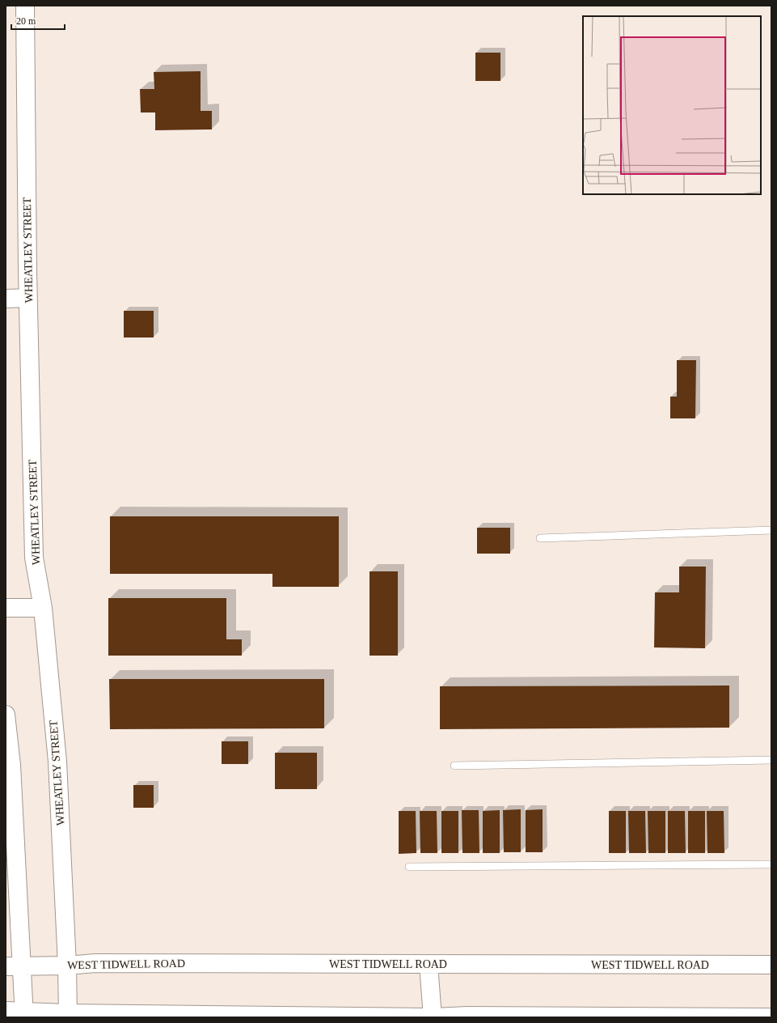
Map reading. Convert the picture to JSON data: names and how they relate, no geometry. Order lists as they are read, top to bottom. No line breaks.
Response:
{"streets":{"main road":["WHEATLEY STREET","WEST TIDWELL ROAD"]},"crossings":[["WHEATLEY STREET","WEST TIDWELL ROAD"]],"scale_bar":"20 m"}
